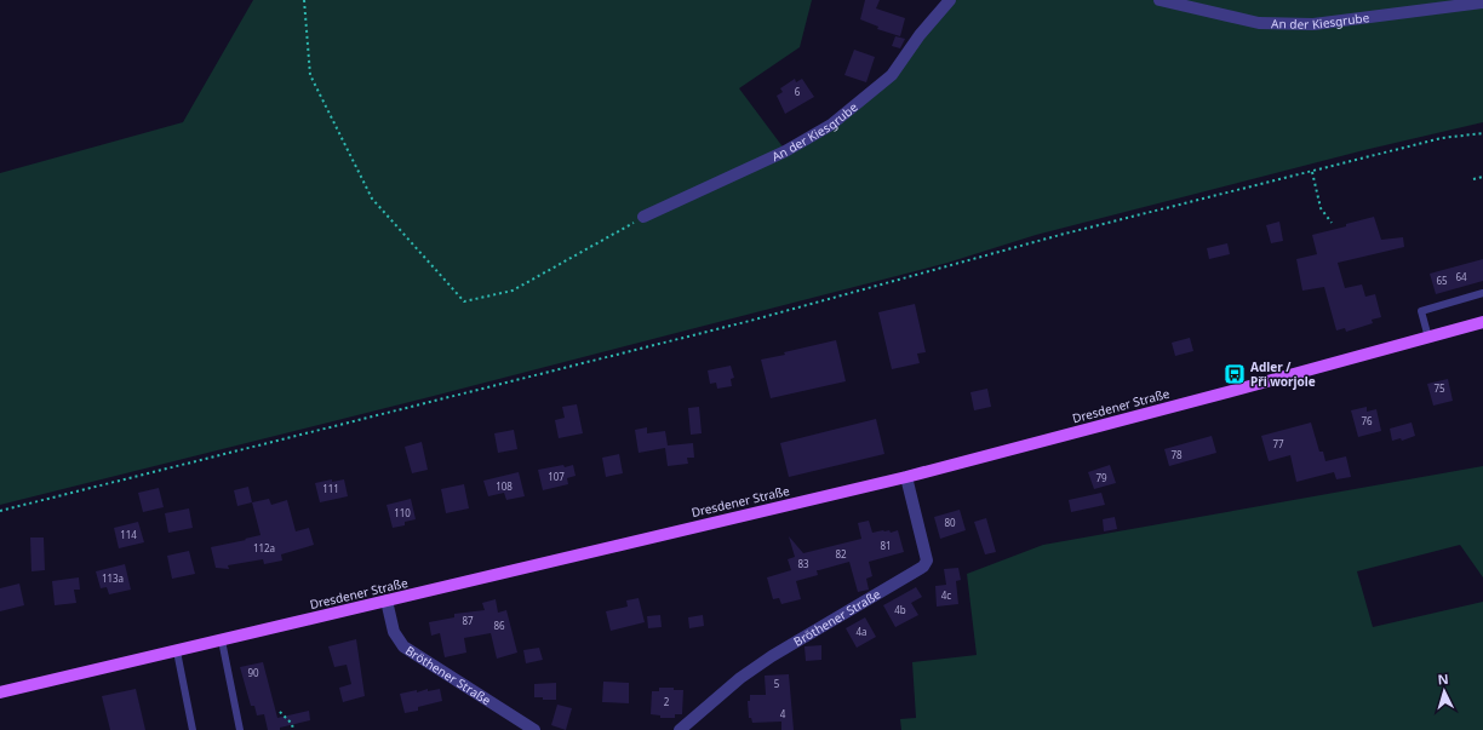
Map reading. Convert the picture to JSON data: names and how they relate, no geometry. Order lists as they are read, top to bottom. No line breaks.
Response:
{"streets":{"main road":["Dresdener Straße"],"street":["An der Kiesgrube","Bröthener Straße"]},"crossings":[["Dresdener Straße","Bröthener Straße"]],"places":{"bus stop":["Adler / Při worjole"]},"house_numbers":["6","64","65","75","76","77","78","107","79","108","111","110","80","114","81","112a","82","83","113a","4c","4b","87","86","4a","90","5","2","4"],"north":"top"}
